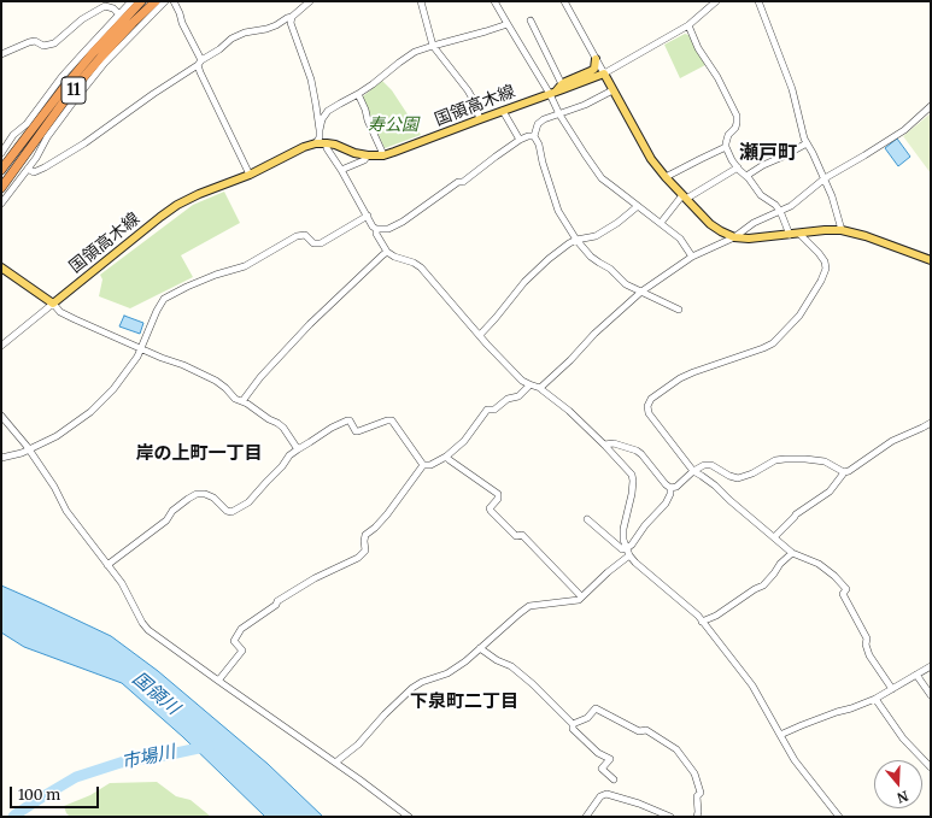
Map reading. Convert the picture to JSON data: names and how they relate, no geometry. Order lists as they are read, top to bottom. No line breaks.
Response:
{"streets":{"highway":["11"],"main road":["国領高木線"]},"districts":["瀬戸町","岸の上町一丁目","下泉町二丁目"],"water":["国領川","市場川"],"parks":["寿公園"],"scale_bar":"100 m","north":"bottom"}
